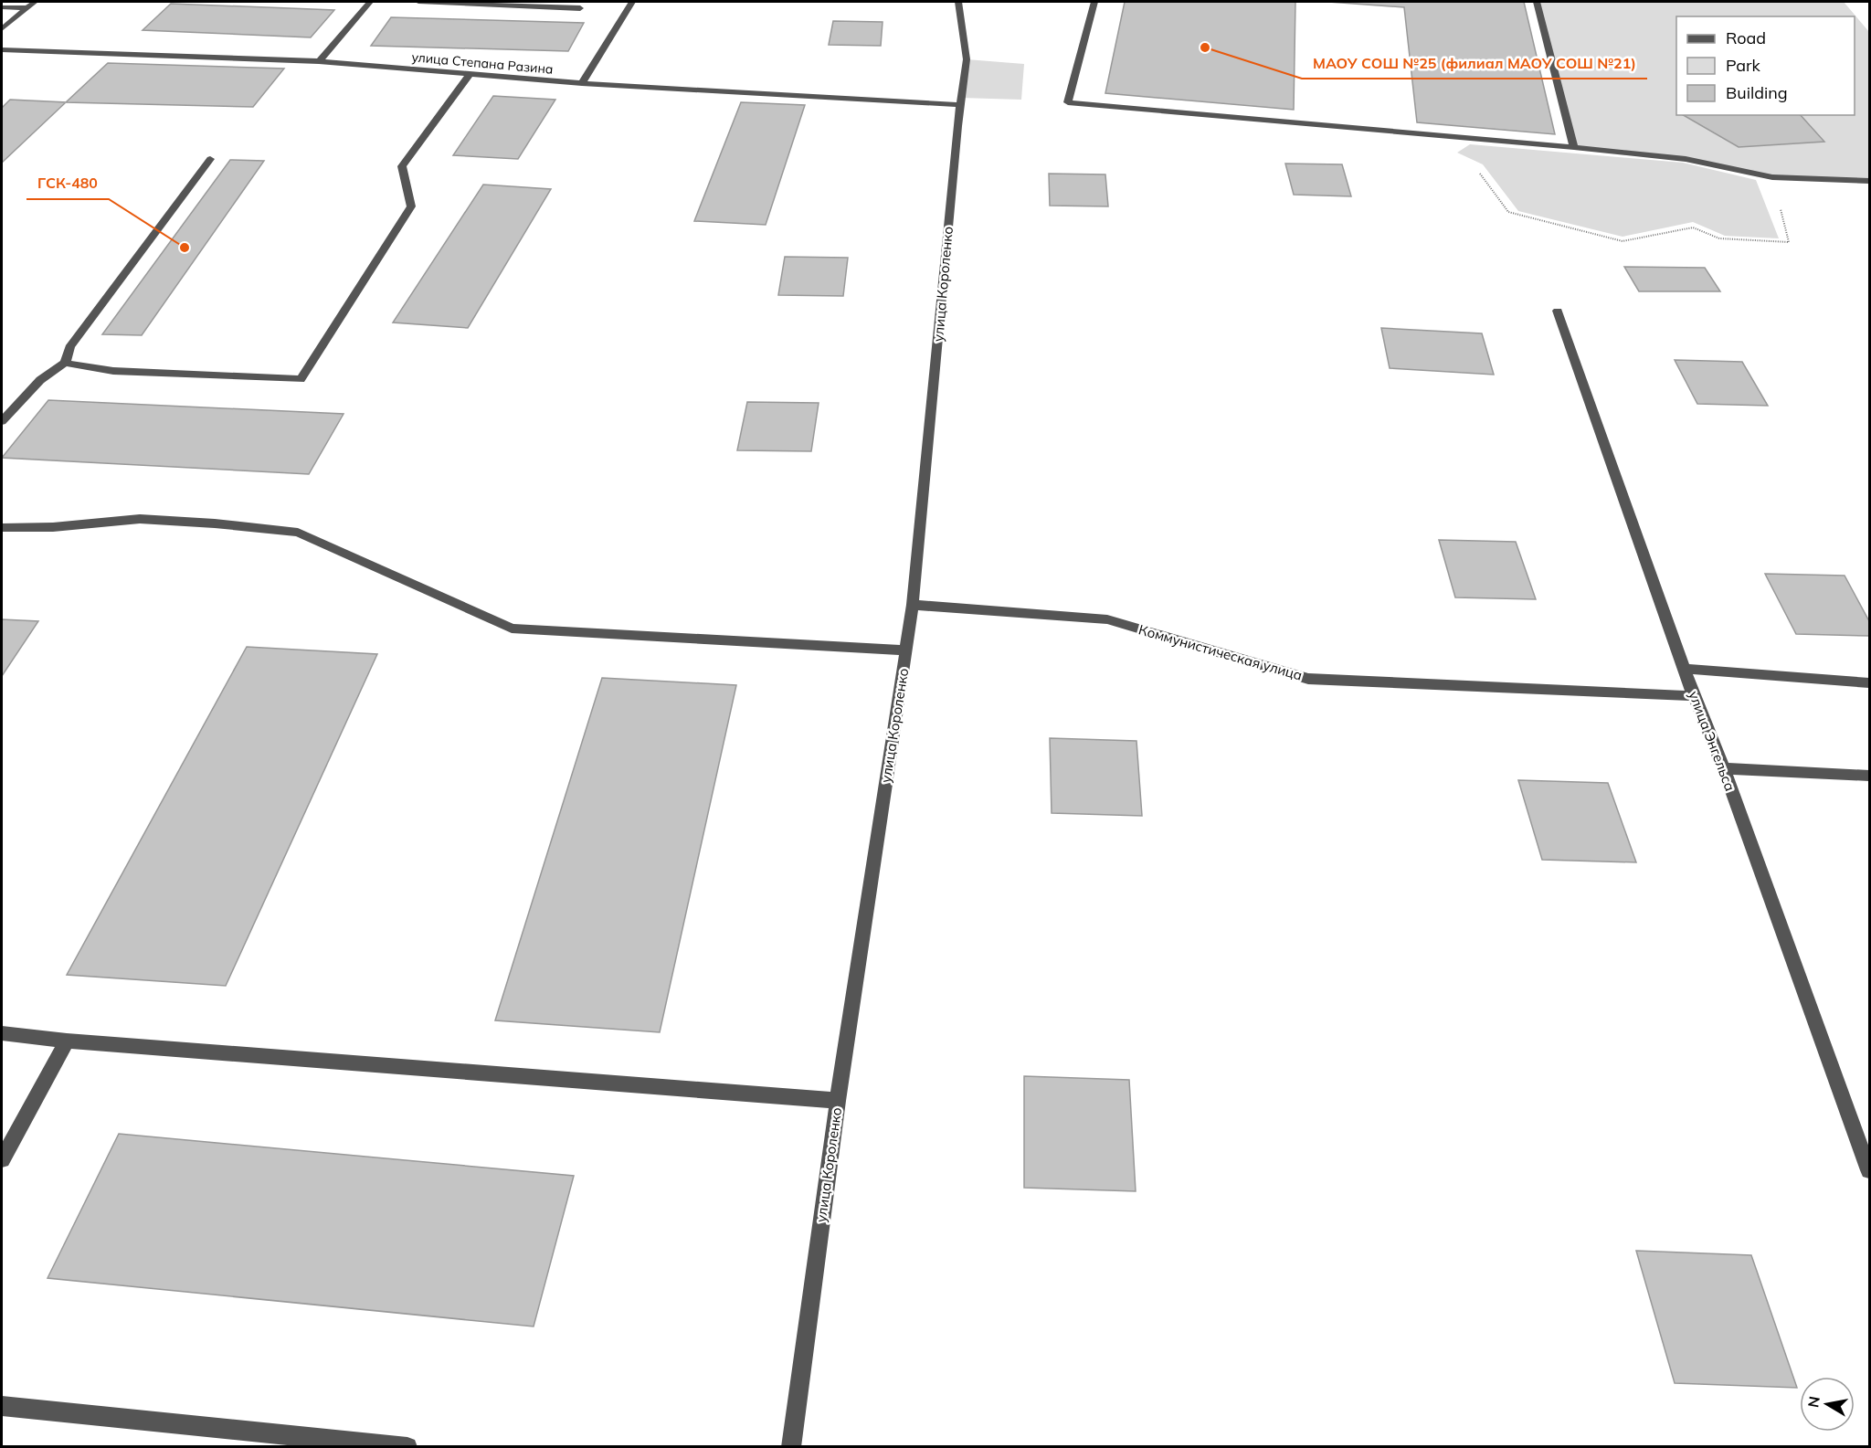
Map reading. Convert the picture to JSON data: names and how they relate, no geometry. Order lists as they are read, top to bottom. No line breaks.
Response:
{"streets":{"street":["улица Степана Разина","улица Короленко","Коммунистическая улица","улица Энгельса"]},"crossings":[["улица Степана Разина","улица Короленко"],["улица Короленко","Коммунистическая улица"],["Коммунистическая улица","улица Энгельса"]],"places":["МАОУ СОШ №25 (филиал МАОУ СОШ №21)","ГСК-480"],"legend":["Road","Park","Building"],"north":"left"}
